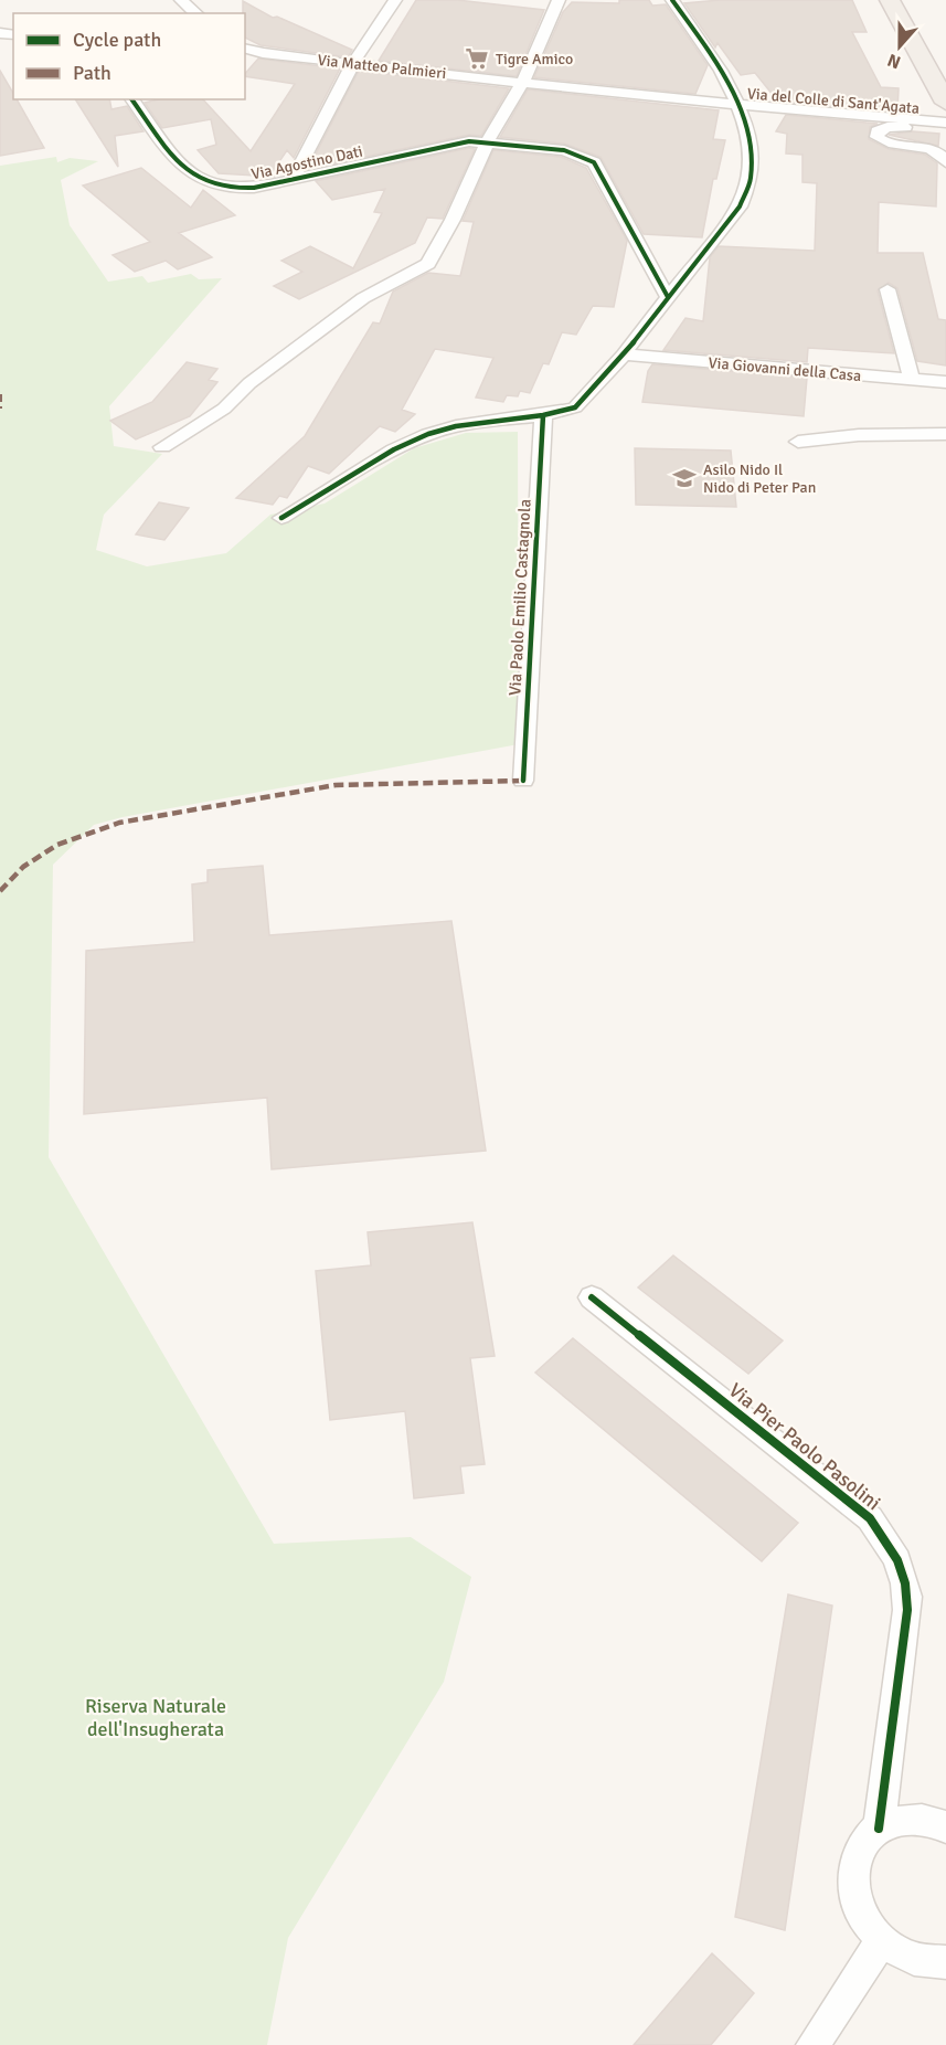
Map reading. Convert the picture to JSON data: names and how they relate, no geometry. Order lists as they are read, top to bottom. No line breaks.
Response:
{"streets":{"street":["Via Matteo Palmieri","Via del Colle di Sant'Agata","Via Agostino Dati","Via Giovanni della Casa","Via Paolo Emilio Castagnola","Via Pier Paolo Pasolini"]},"crossings":[["Via Matteo Palmieri","Via del Colle di Sant'Agata"]],"parks":["Riserva Naturale dell'Insugherata"],"places":{"supermarket":["Tigre Amico"],"school or university":["Asilo Nido Il Nido di Peter Pan"]},"legend":["Cycle path","Path"],"north":"bottom"}
